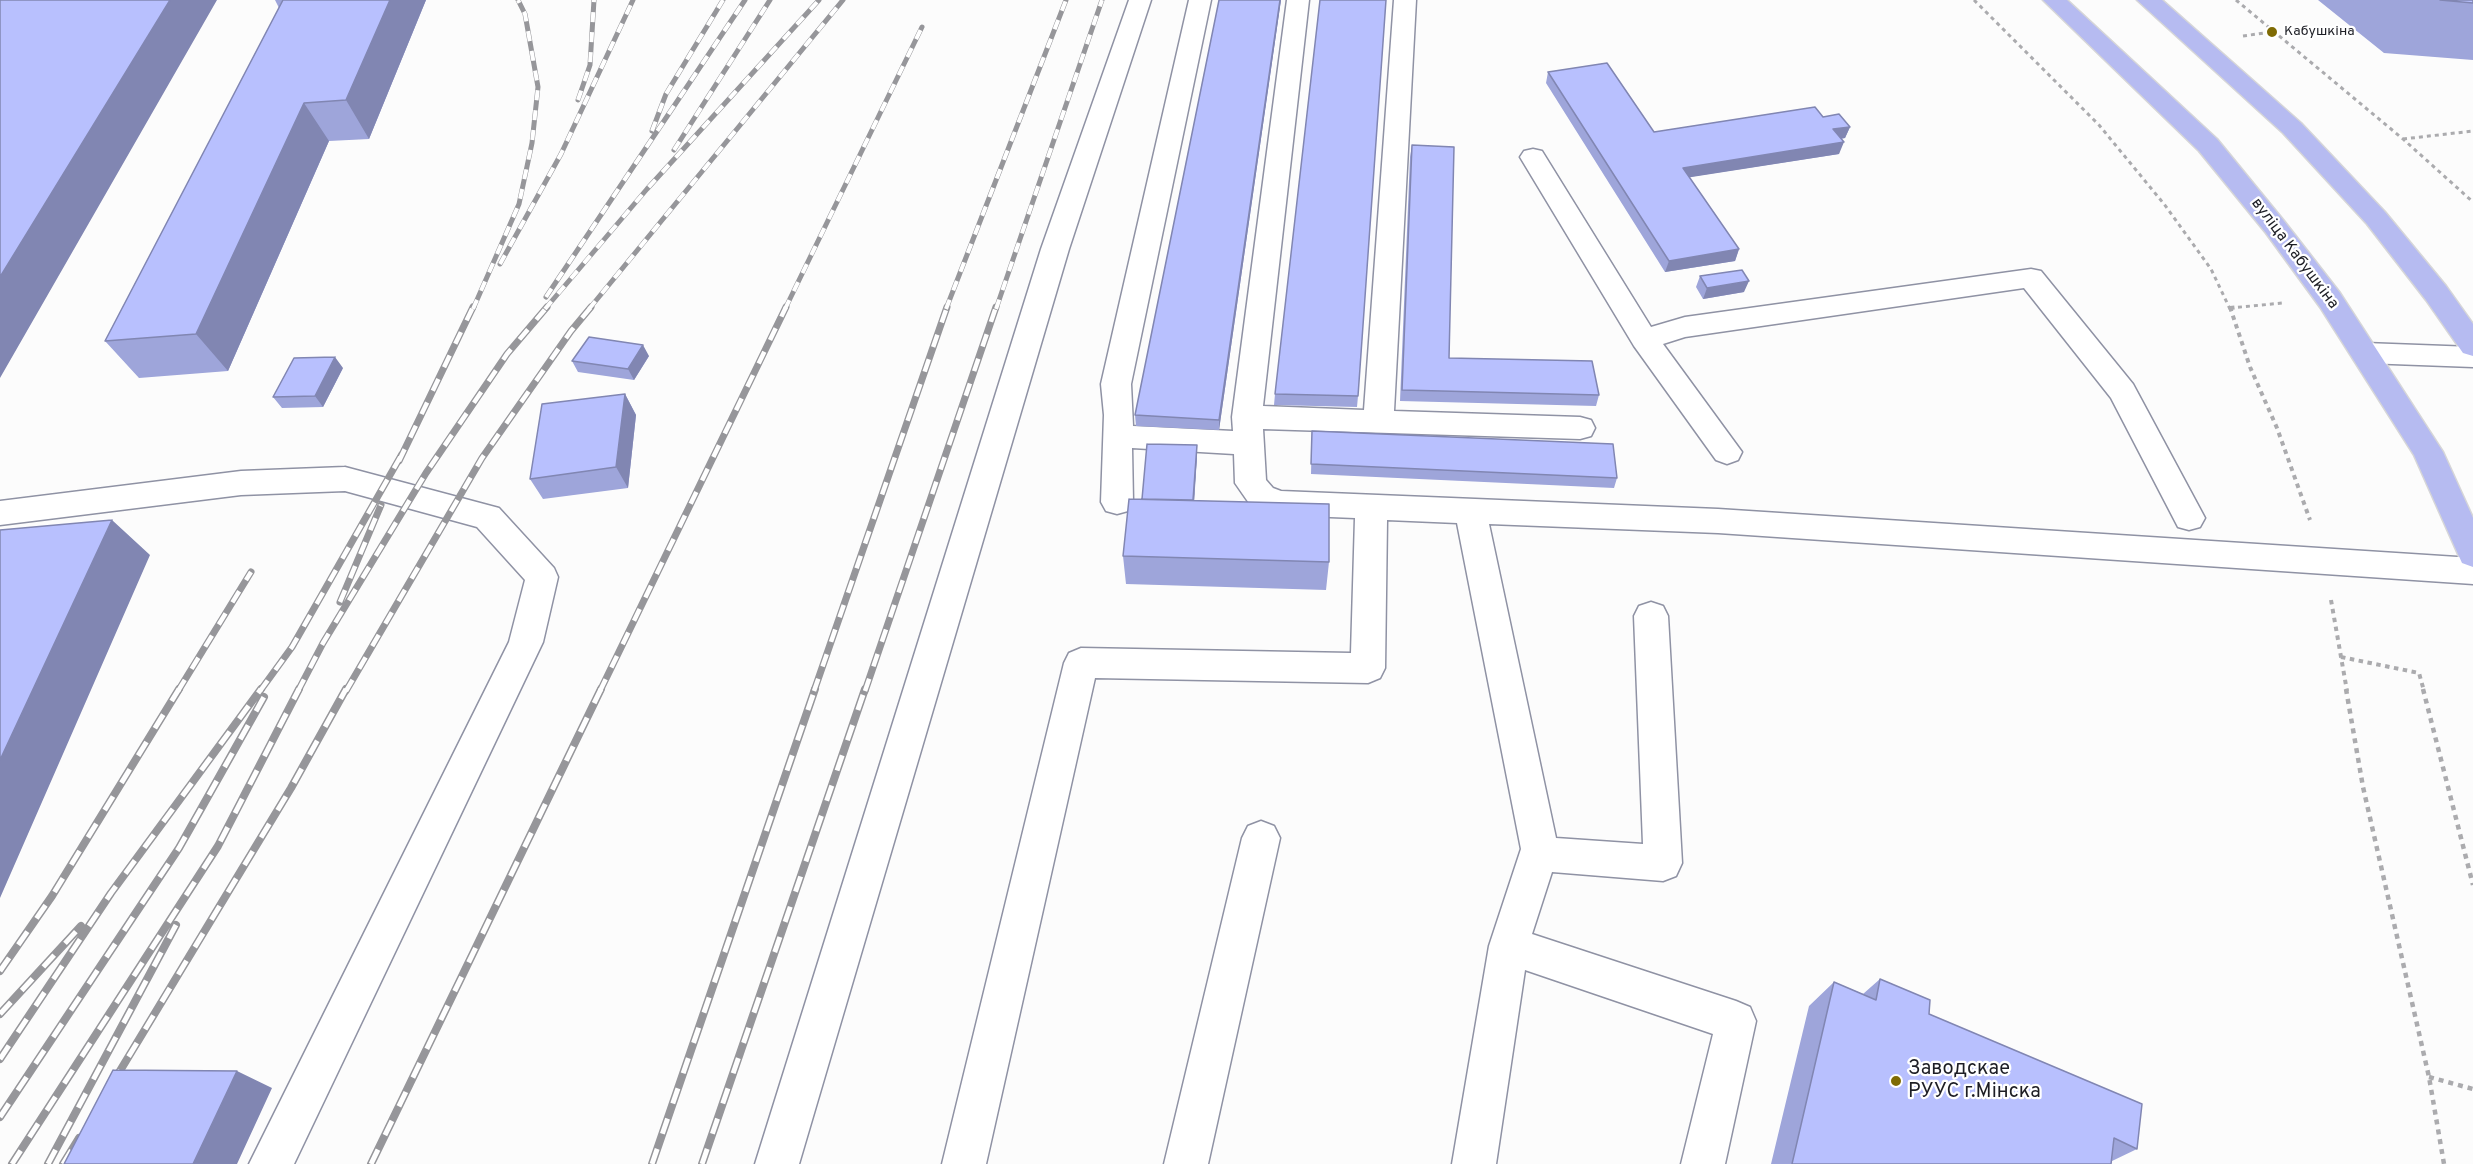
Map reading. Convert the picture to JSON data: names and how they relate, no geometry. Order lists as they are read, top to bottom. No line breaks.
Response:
{"streets":{"main road":["вуліца Кабушкіна"]},"places":["Кабушкіна","Заводскае РУУС г.Мінска"]}
